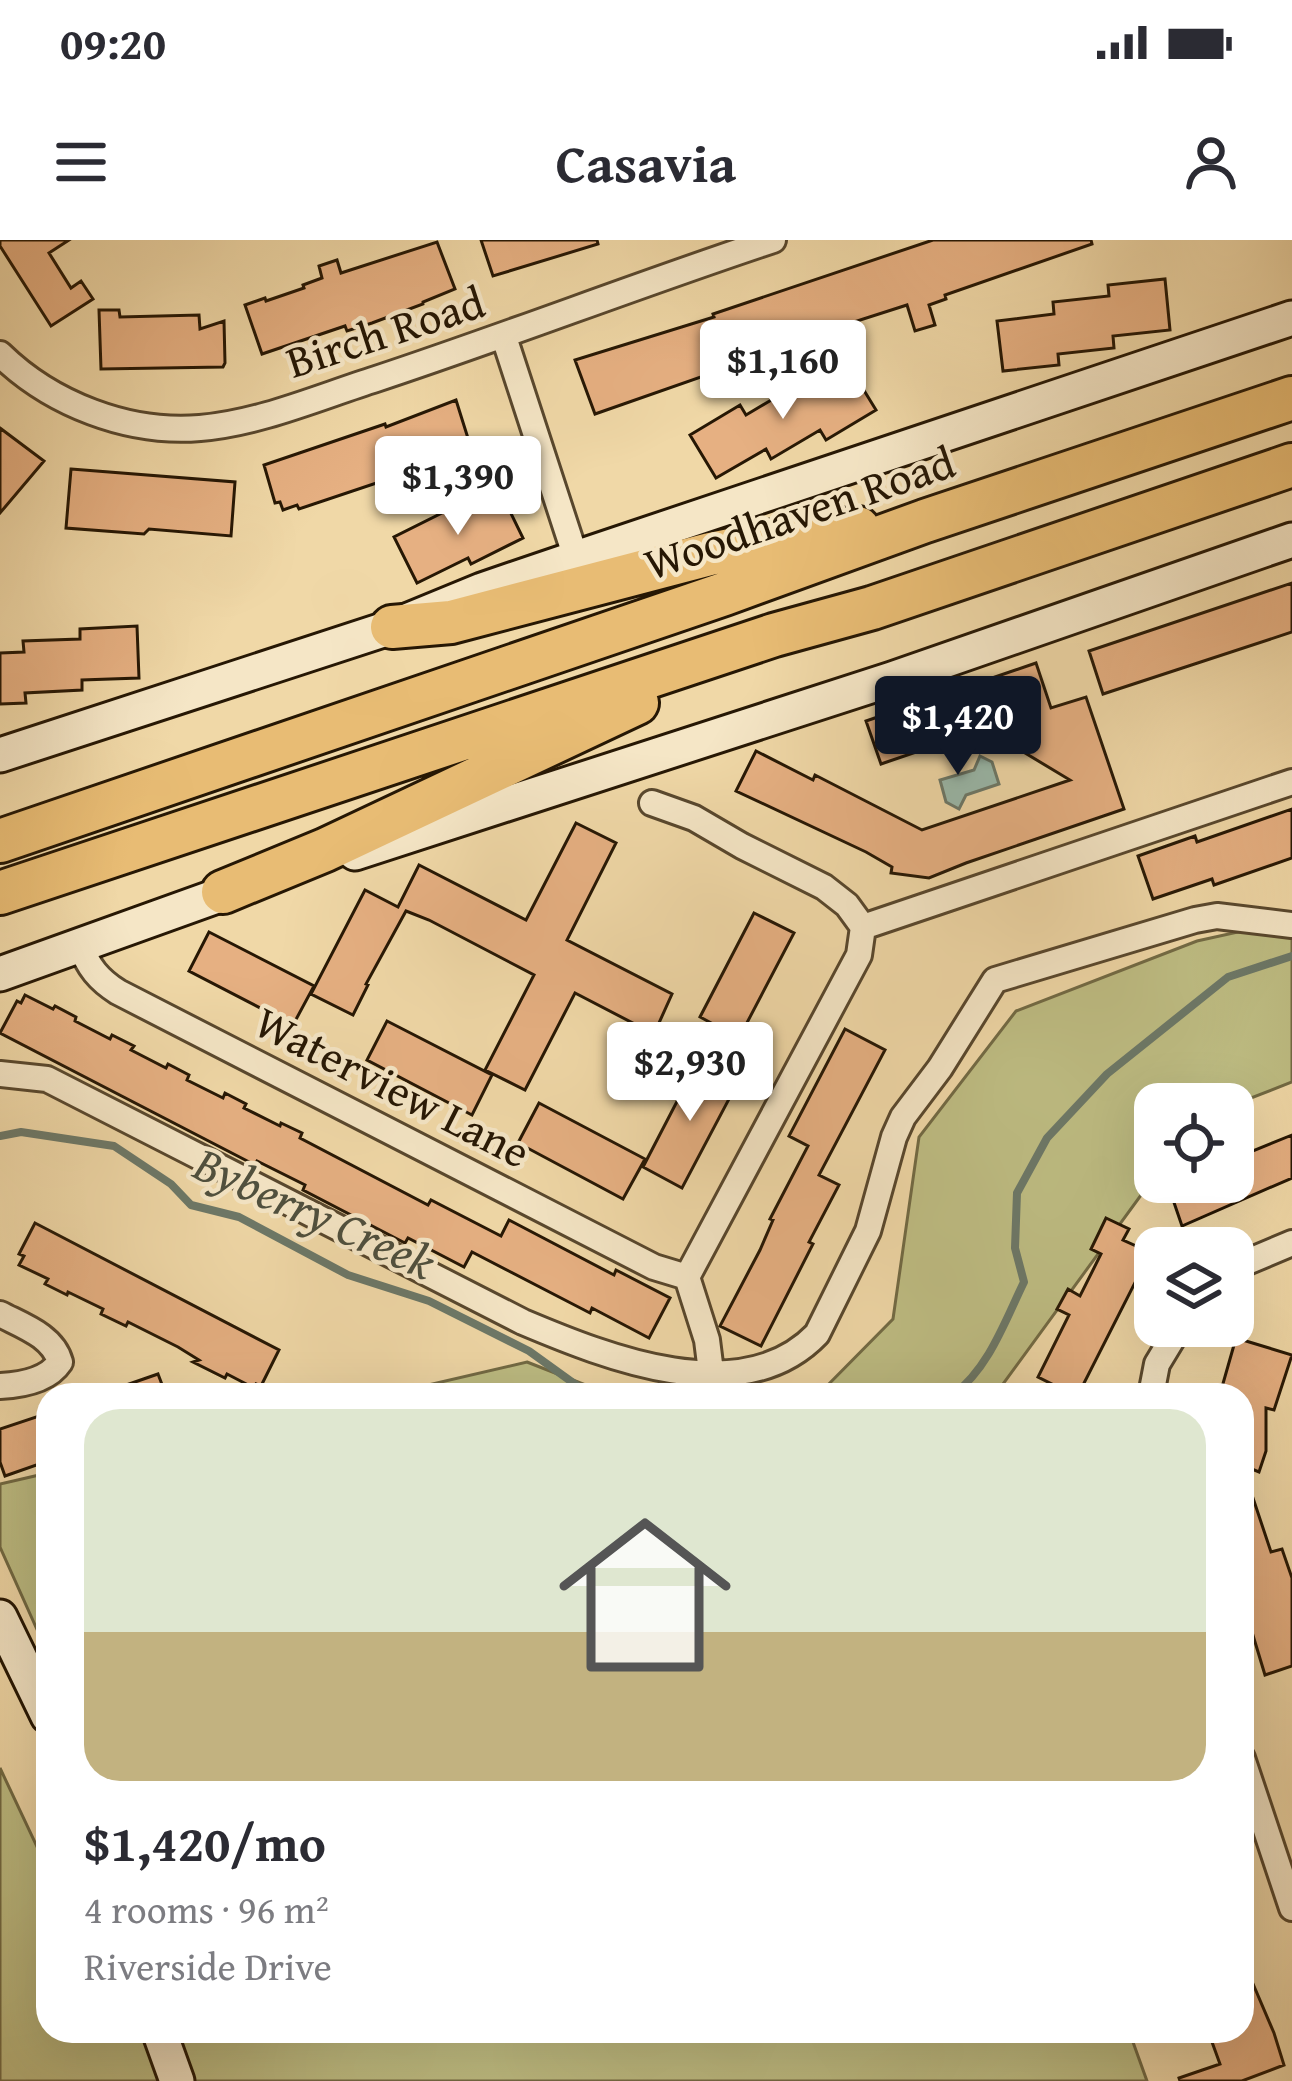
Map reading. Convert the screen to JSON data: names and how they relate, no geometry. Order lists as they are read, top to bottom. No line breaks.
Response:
{"streets":{"highway":["Woodhaven Road"],"street":["Birch Road","Waterview Lane"]},"water":["Byberry Creek"],"page":{"status":"09:20","header":"Casavia","price":["$1,160","$1,390","$1,420","$2,930"],"list":[{"name":"$1,420/mo","note":"4 rooms · 96 m² · Riverside Drive"}]}}
